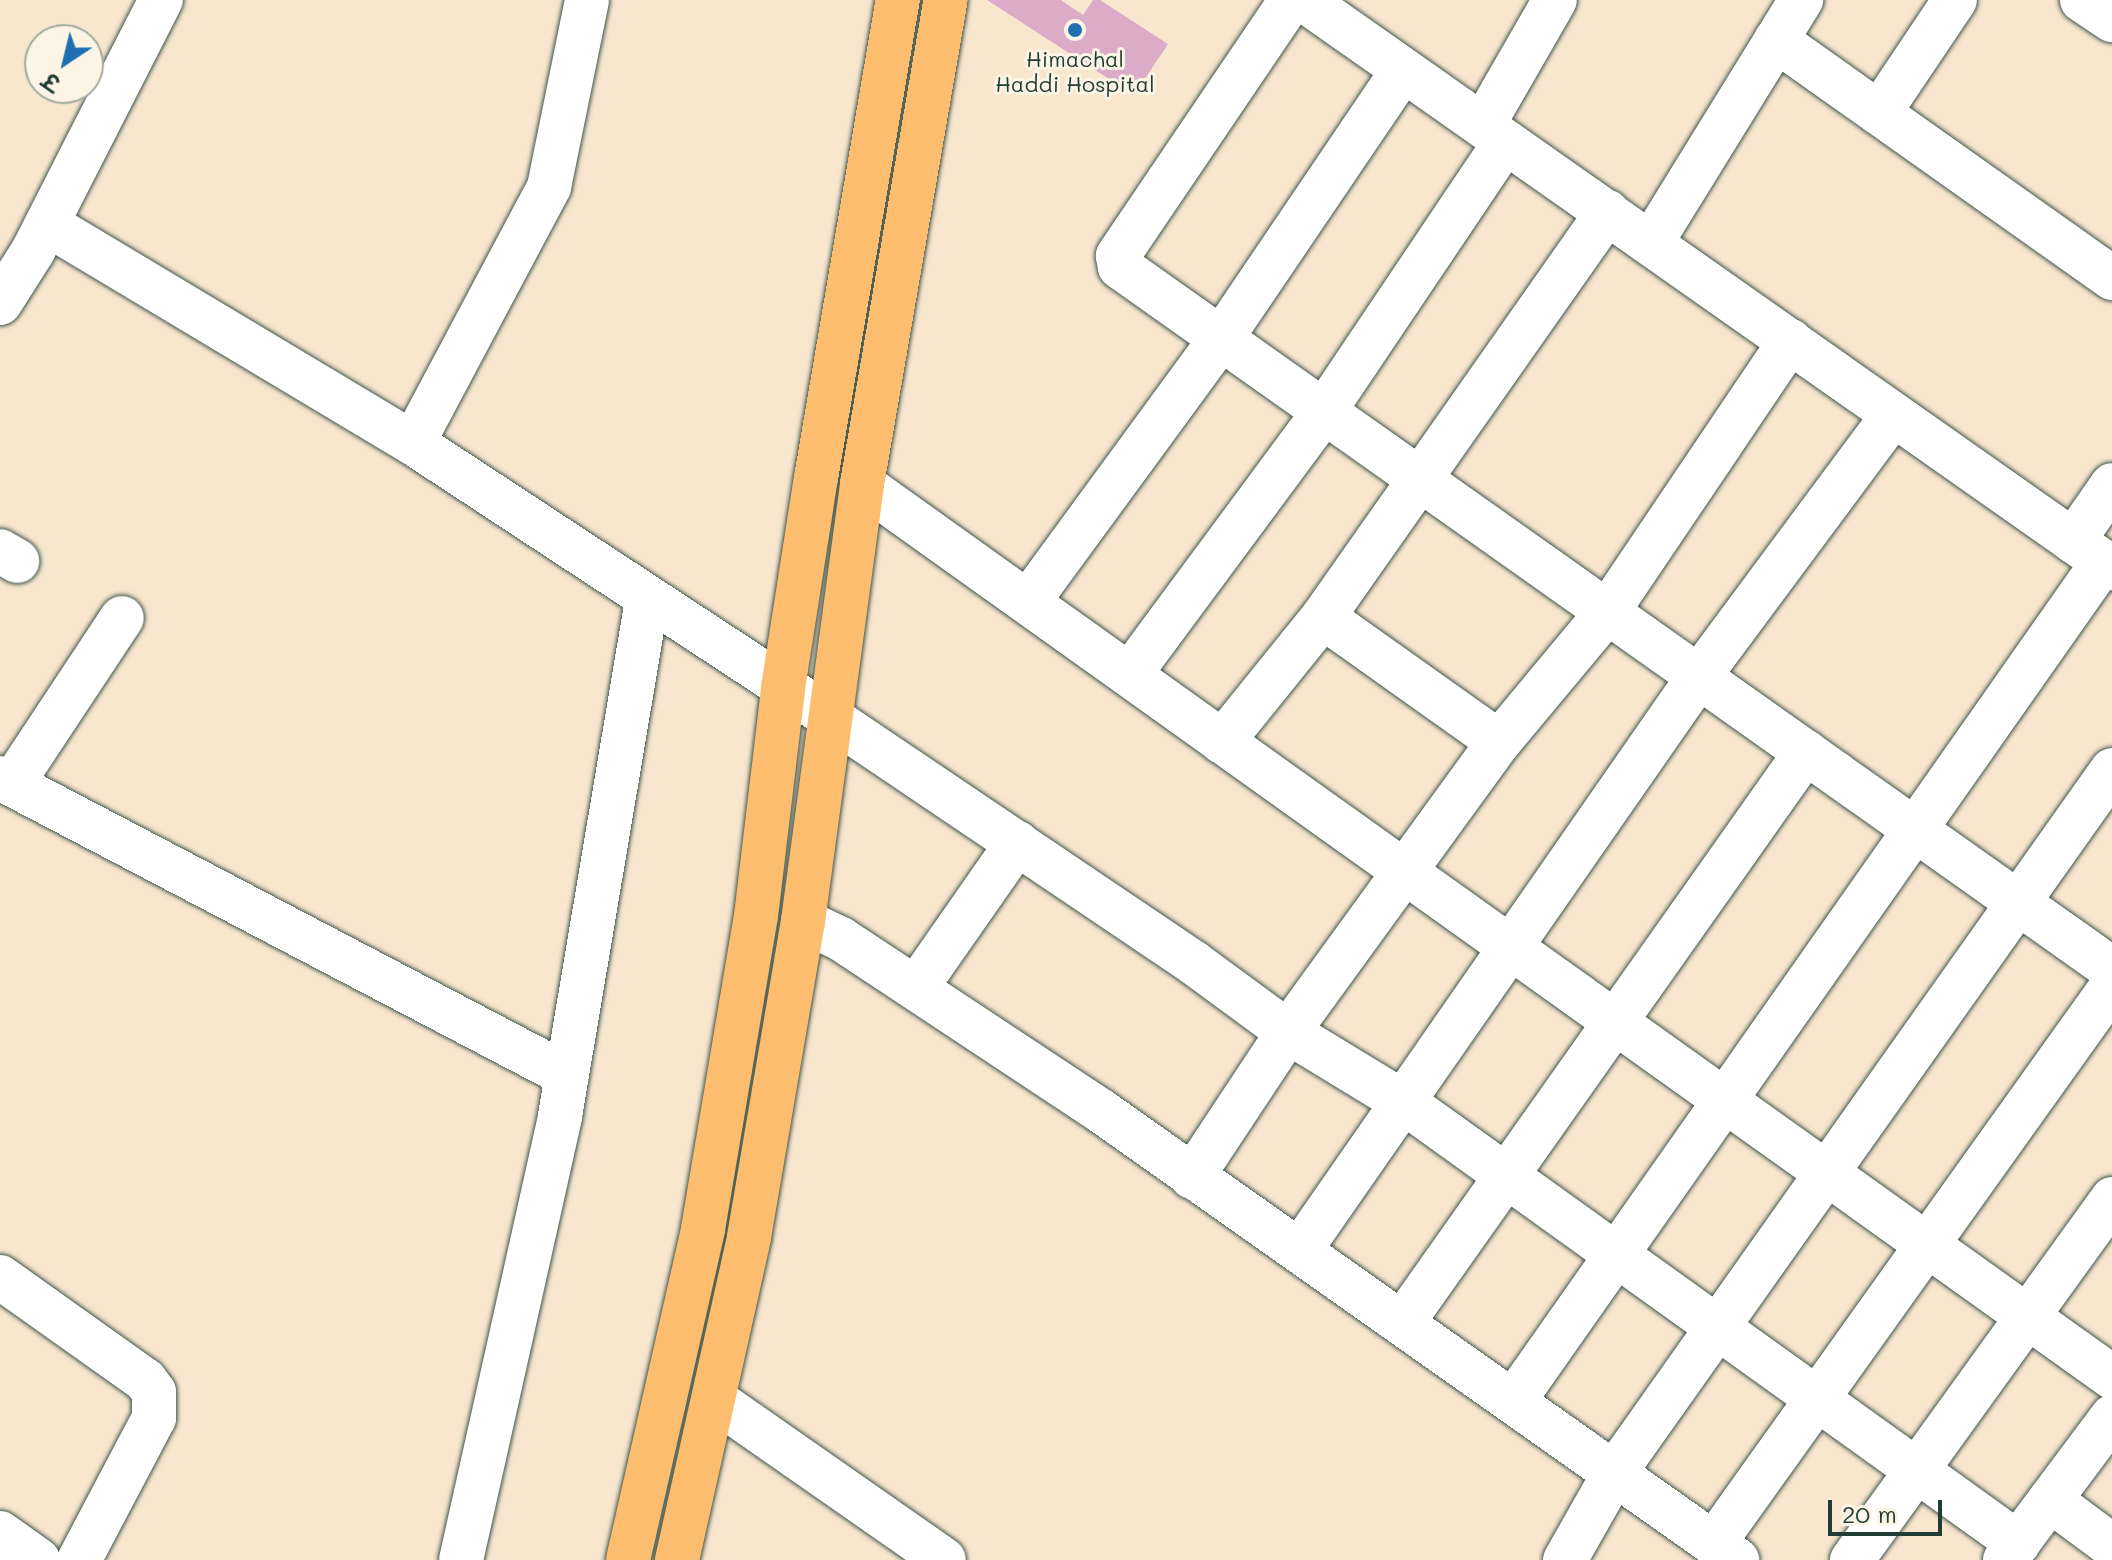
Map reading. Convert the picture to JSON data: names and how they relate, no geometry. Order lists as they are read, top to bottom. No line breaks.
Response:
{"places":["Himachal Haddi Hospital"],"scale_bar":"20 m","north":"bottom left"}
